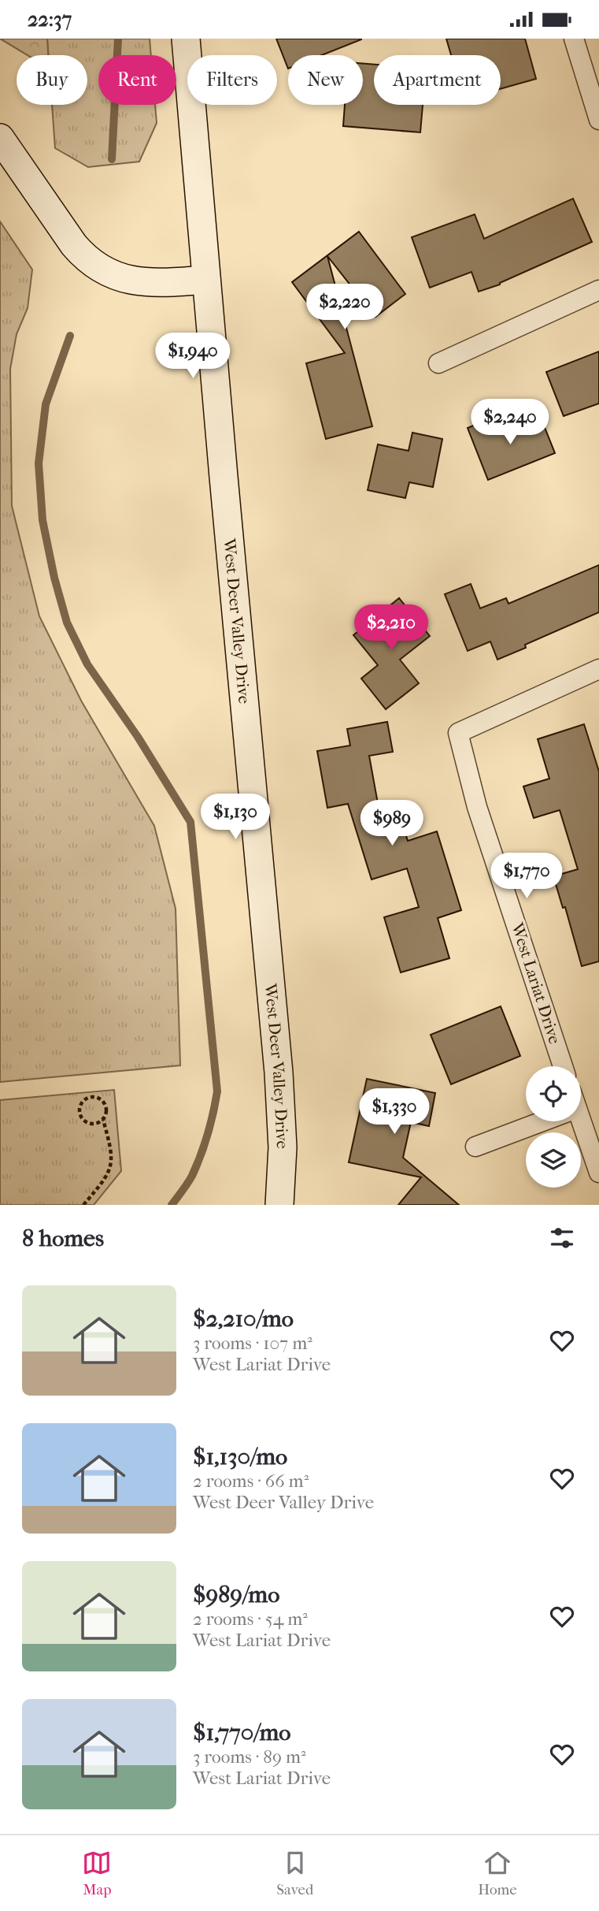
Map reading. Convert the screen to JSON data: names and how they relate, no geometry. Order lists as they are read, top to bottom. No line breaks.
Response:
{"streets":{"street":["West Deer Valley Drive","West Lariat Drive"]},"page":{"status":"22:37","chip":["Buy","Rent","Filters","New","Apartment"],"price":["$2,220","$1,940","$2,240","$2,210","$1,130","$989","$1,770","$1,330"],"heading":"8 homes","list":[{"name":"$2,210/mo","note":"3 rooms · 107 m² · West Lariat Drive"},{"name":"$1,130/mo","note":"2 rooms · 66 m² · West Deer Valley Drive"},{"name":"$989/mo","note":"2 rooms · 54 m² · West Lariat Drive"},{"name":"$1,770/mo","note":"3 rooms · 89 m² · West Lariat Drive"}],"tabs":["Map","Saved","Home"]}}
